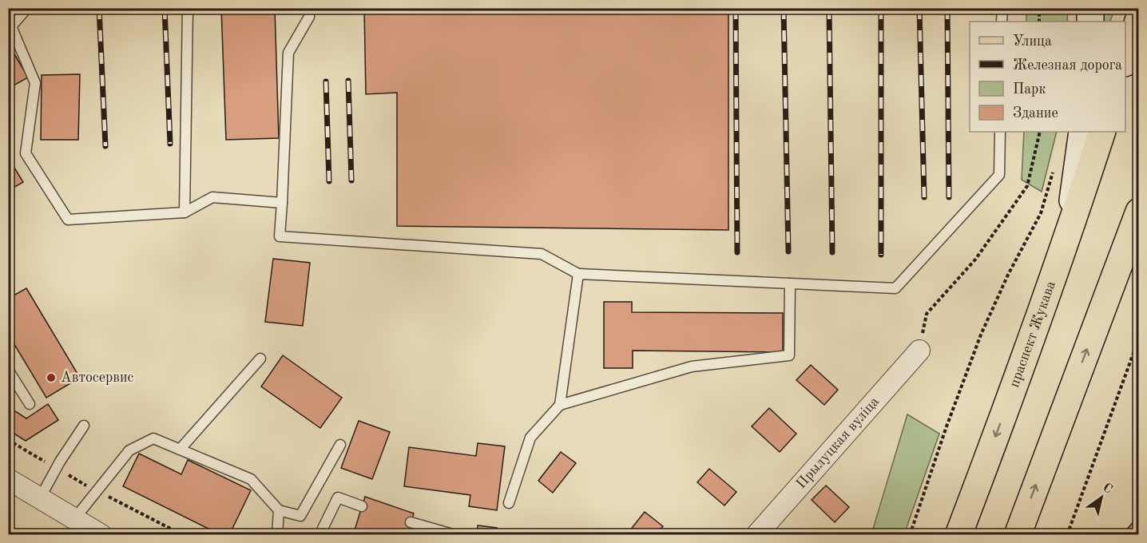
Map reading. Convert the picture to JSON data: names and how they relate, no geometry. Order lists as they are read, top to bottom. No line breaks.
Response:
{"streets":{"main road":["праспект Жукава"],"street":["Прылуцкая вуліца"]},"places":["Автосервис"],"legend":["Улица","Железная дорога","Парк","Здание"],"north":"top right"}
